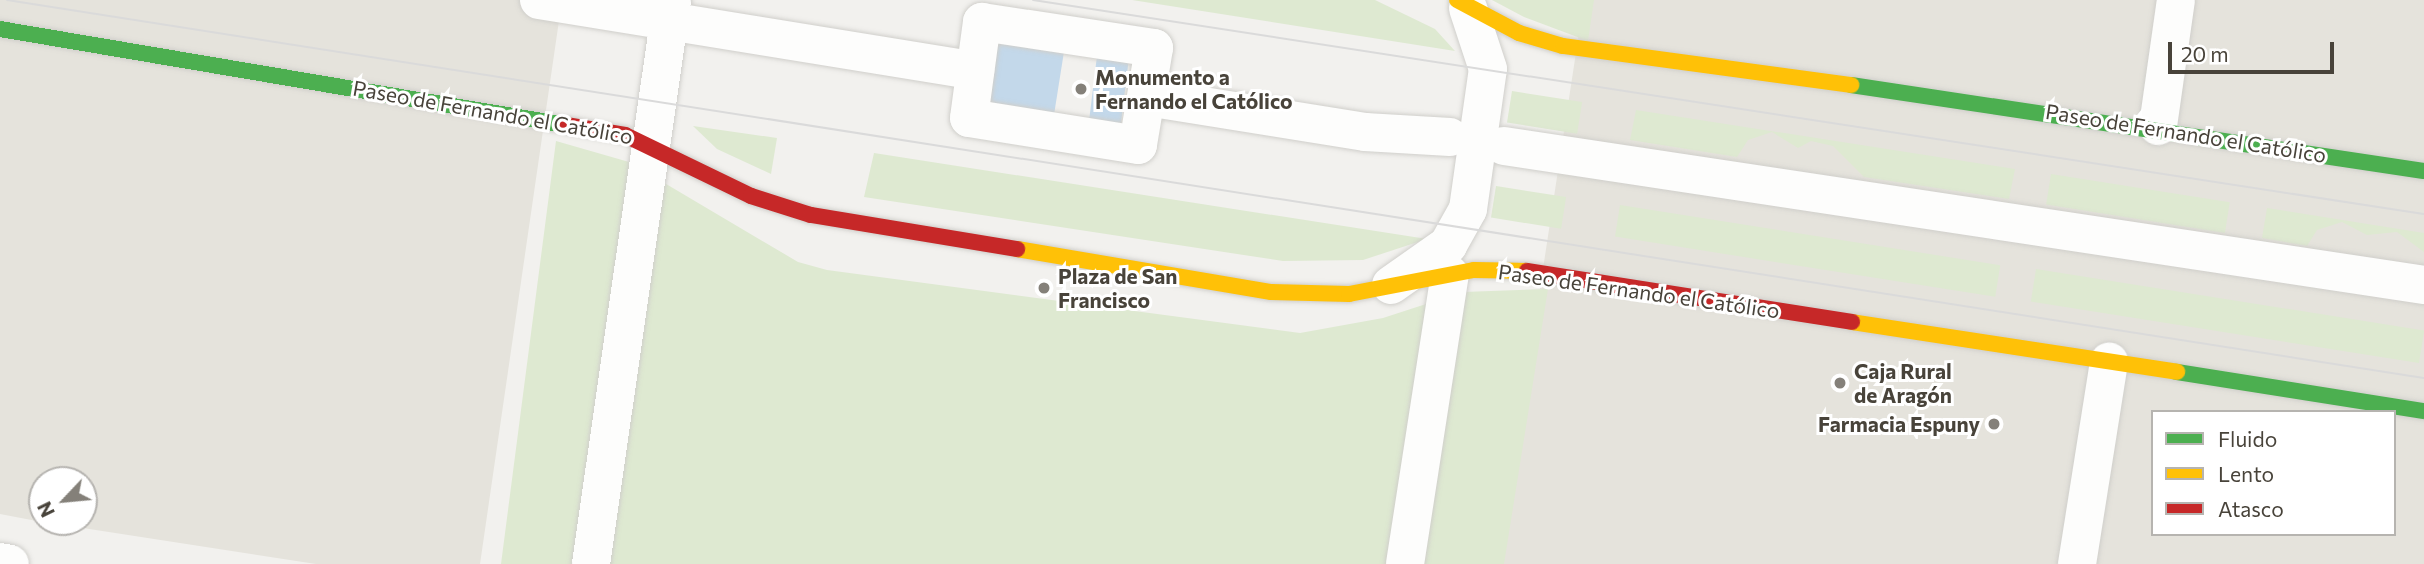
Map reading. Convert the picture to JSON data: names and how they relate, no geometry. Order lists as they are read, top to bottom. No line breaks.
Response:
{"streets":{"main road":["Paseo de Fernando el Católico"]},"places":["Monumento a Fernando el Católico","Plaza de San Francisco","Caja Rural de Aragón","Farmacia Espuny"],"legend":["Fluido","Lento","Atasco"],"scale_bar":"20 m","north":"bottom left"}
